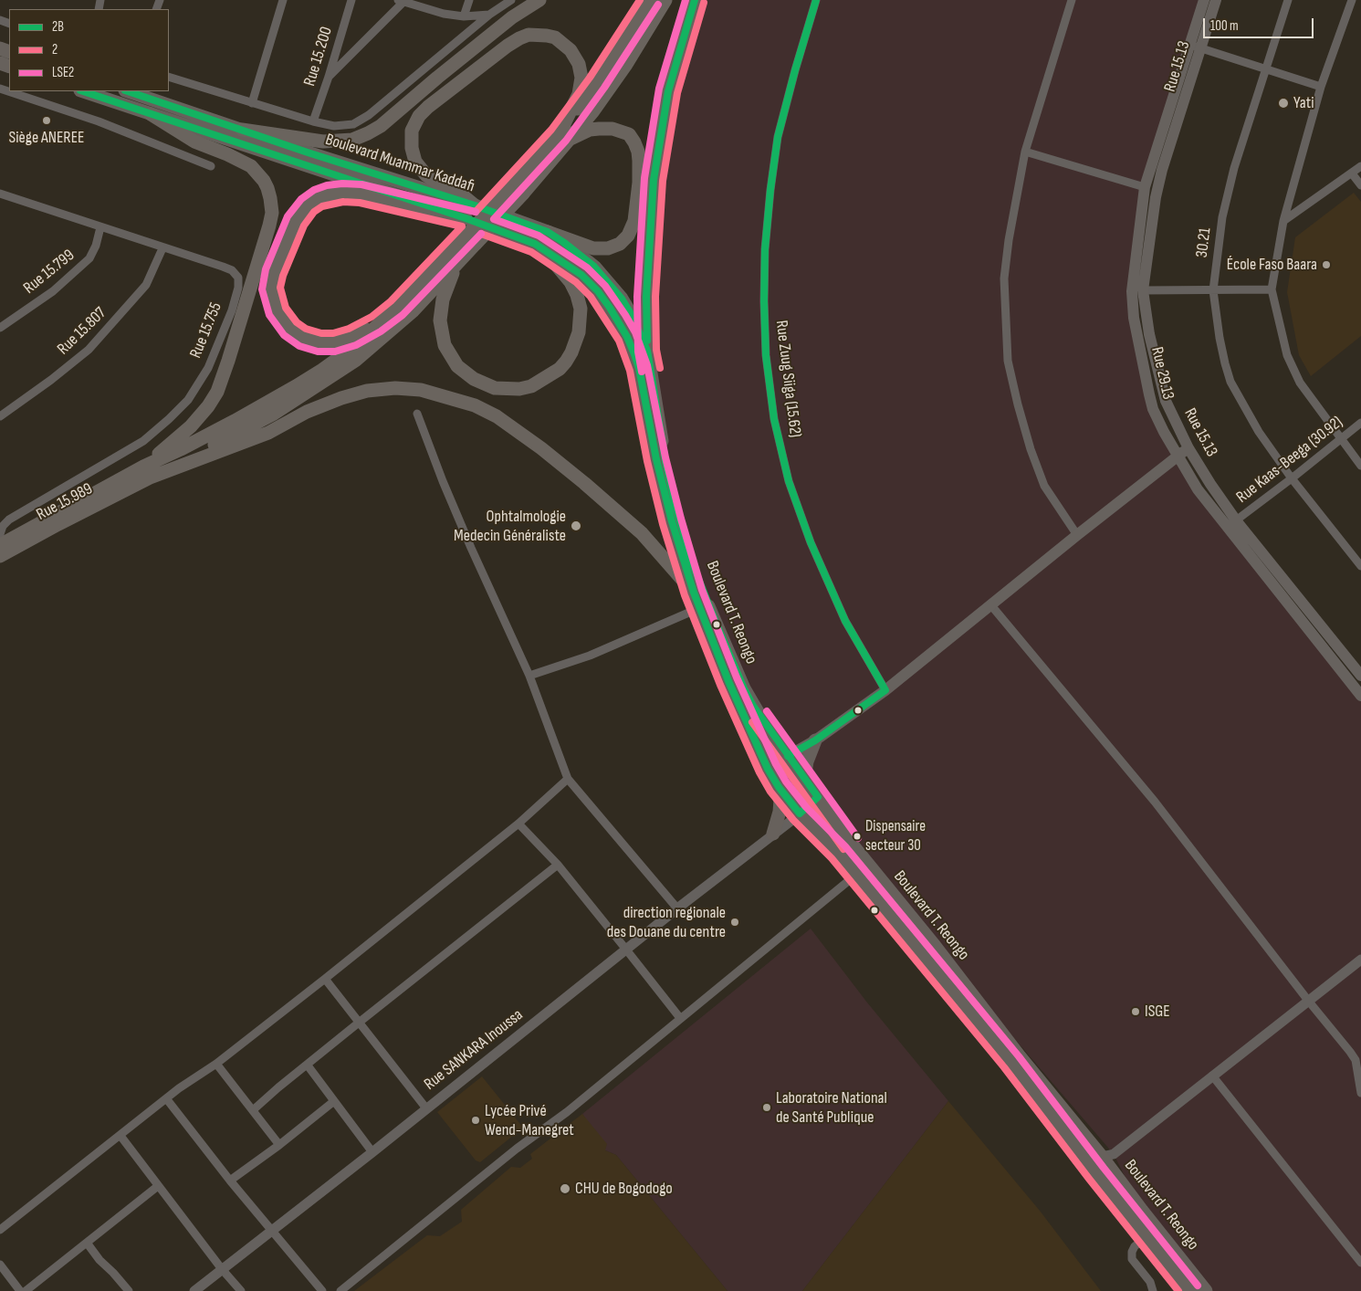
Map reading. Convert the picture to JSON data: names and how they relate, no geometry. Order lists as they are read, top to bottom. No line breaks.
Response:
{"streets":{"main road":["Rue 15.13","Boulevard Muammar Kaddafi","Rue 29.13","Boulevard T. Reongo"],"street":["Rue 15.200","30.21","Rue 15.799","Rue 15.755","Rue 15.807","Rue Zuug Siiga (15.62)","Rue Kaas-Beega (30.92)","Rue SANKARA Inoussa"]},"crossings":[["Rue 15.13","Rue 29.13"],["Rue 15.13","Rue Kaas-Beega (30.92)"],["Boulevard Muammar Kaddafi","Boulevard T. Reongo"],["30.21","Rue Kaas-Beega (30.92)"],["Rue 15.799","Rue 15.755"],["Rue 15.755","Rue 15.807"],["Boulevard T. Reongo","Rue SANKARA Inoussa"]],"places":["Yati","Siège ANEREE","École Faso Baara","Ophtalmologie Medecin Généraliste","Dispensaire secteur 30","direction regionale des Douane du centre","ISGE","Laboratoire National de Santé Publique","Lycée Privé Wend-Manegret","CHU de Bogodogo"],"lines":["transit line 2B","transit line 2","transit line LSE2"],"legend":["2B","2","LSE2"],"scale_bar":"100 m"}
